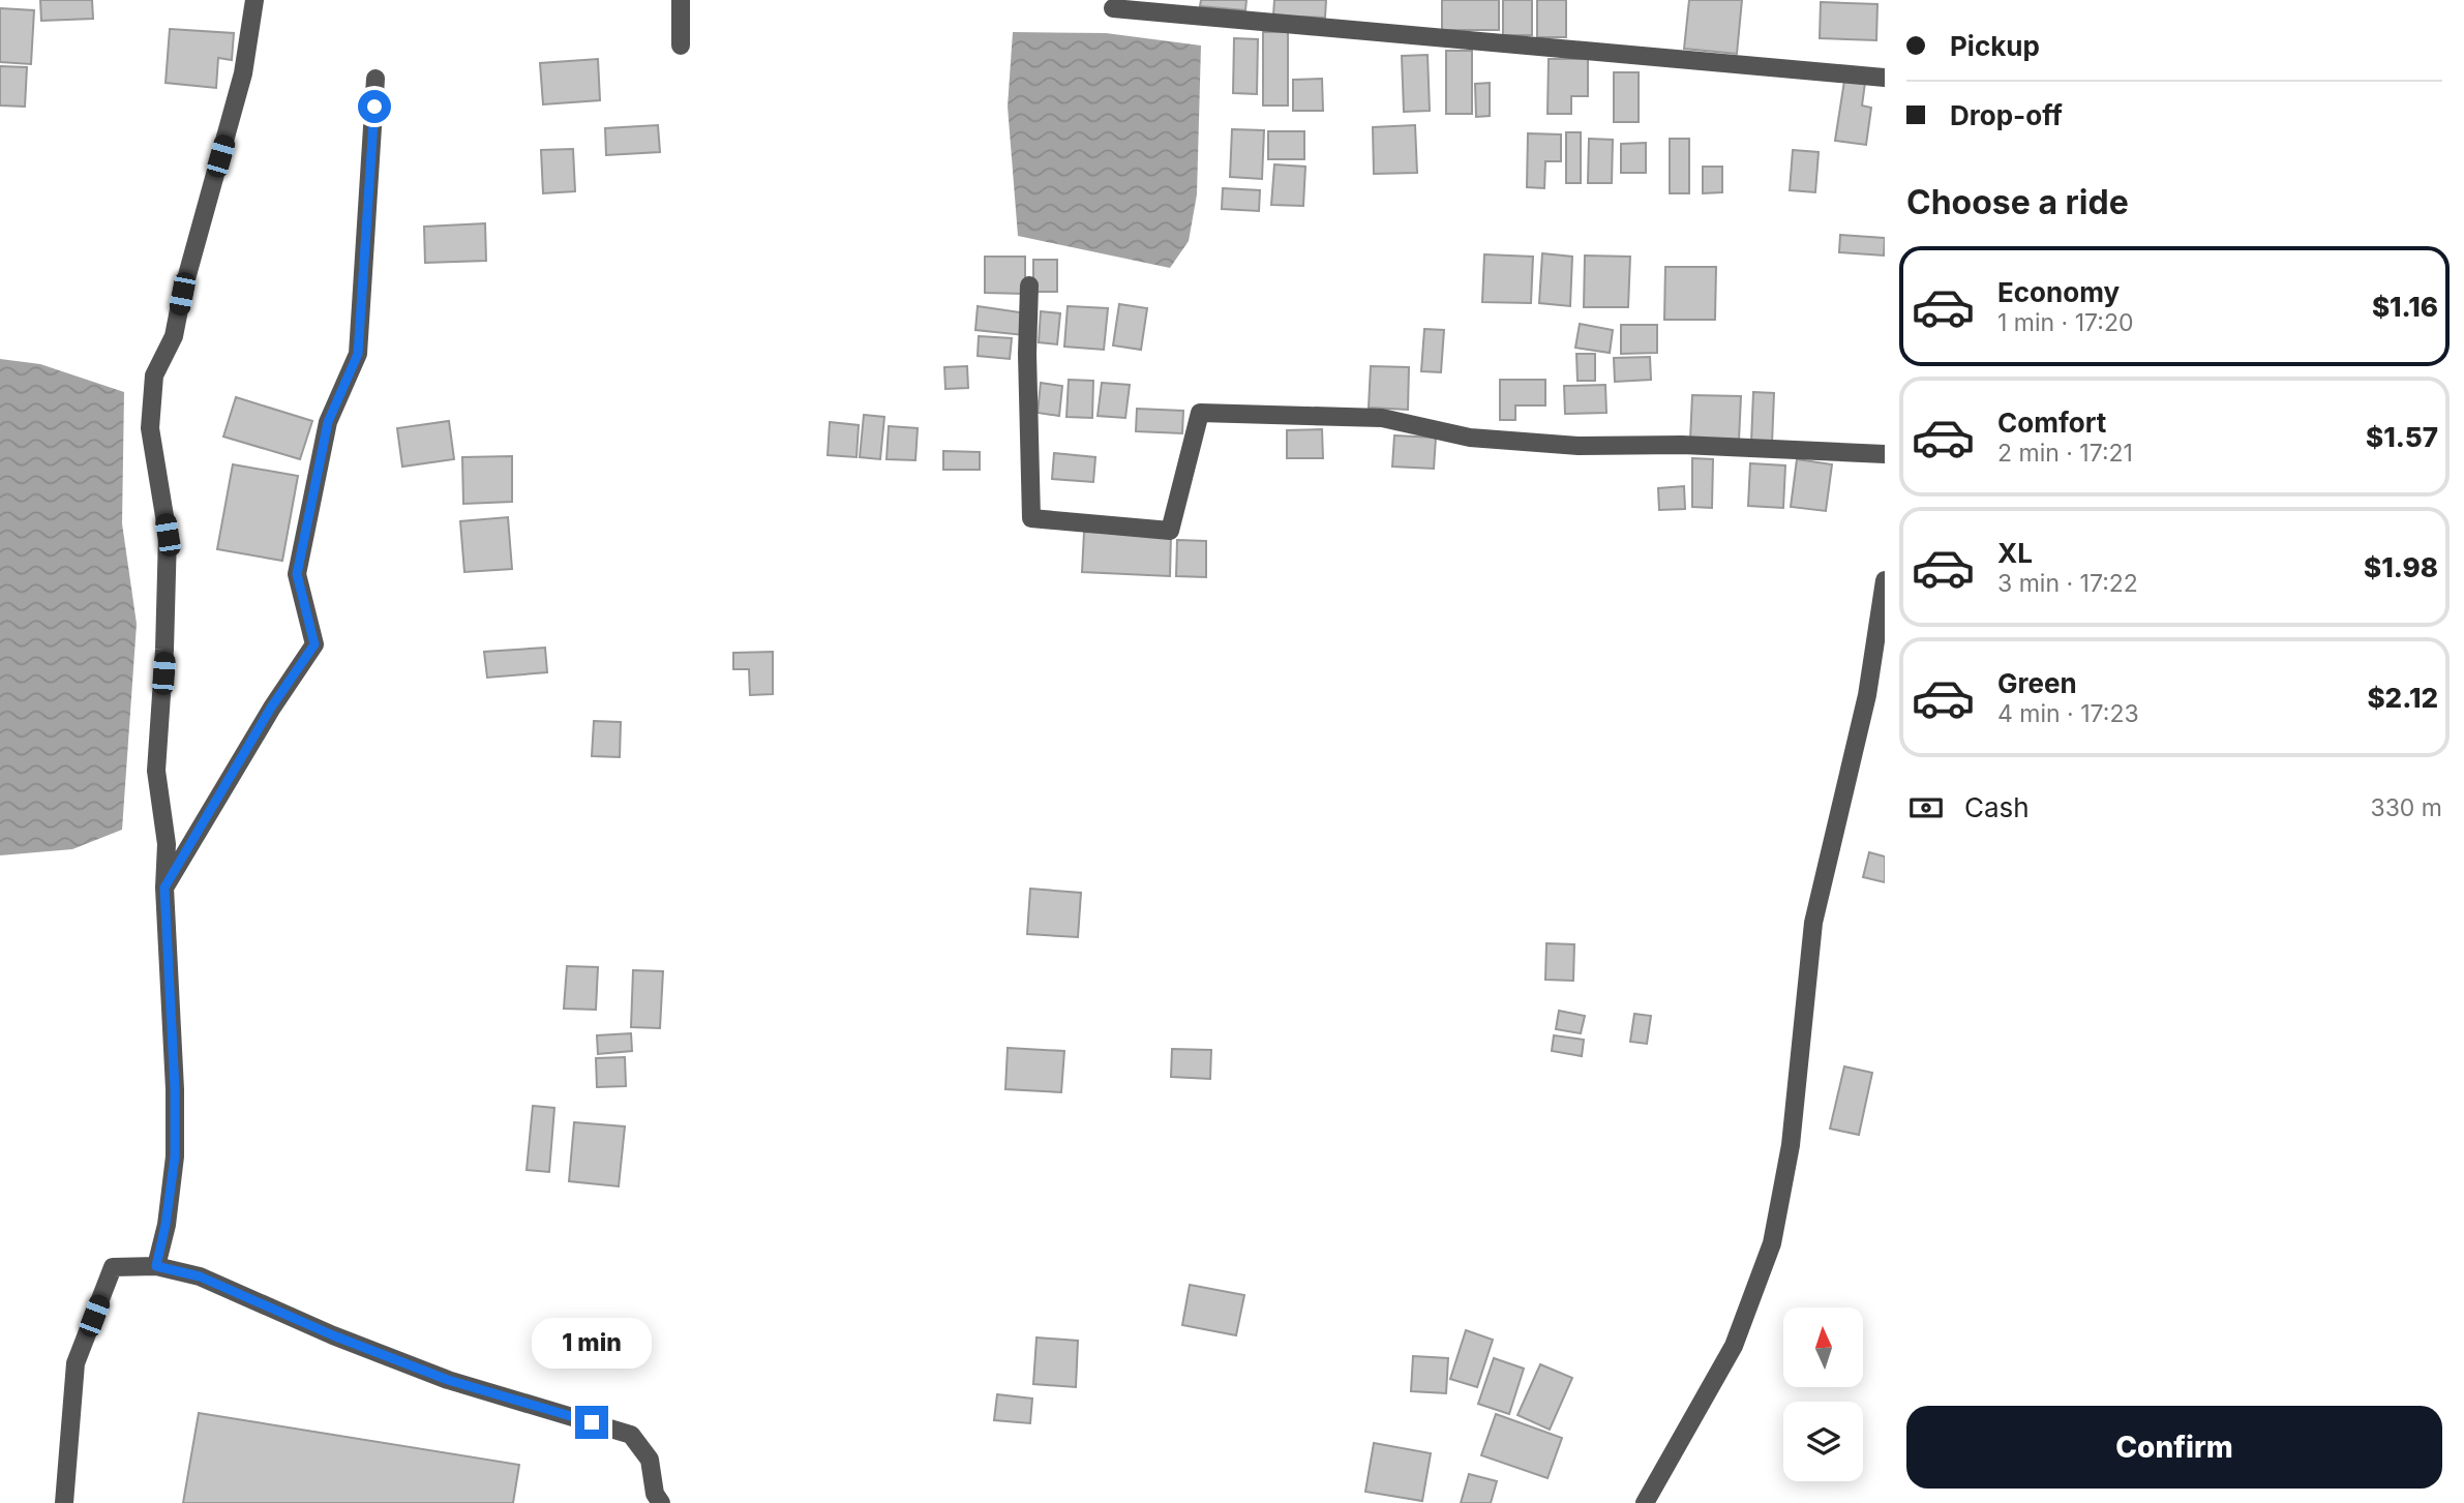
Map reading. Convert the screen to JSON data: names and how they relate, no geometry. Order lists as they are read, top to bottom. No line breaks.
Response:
{"north":"top","page":{"banner":["Pickup","Drop-off"],"heading":"Choose a ride","list":[{"name":"Economy","note":"1 min · 17:20","value":"$1.16"},{"name":"Comfort","note":"2 min · 17:21","value":"$1.57"},{"name":"XL","note":"3 min · 17:22","value":"$1.98"},{"name":"Green","note":"4 min · 17:23","value":"$2.12"}],"pay":["Cash","330 m"],"bubble":"1 min","buttons":"Confirm"}}
